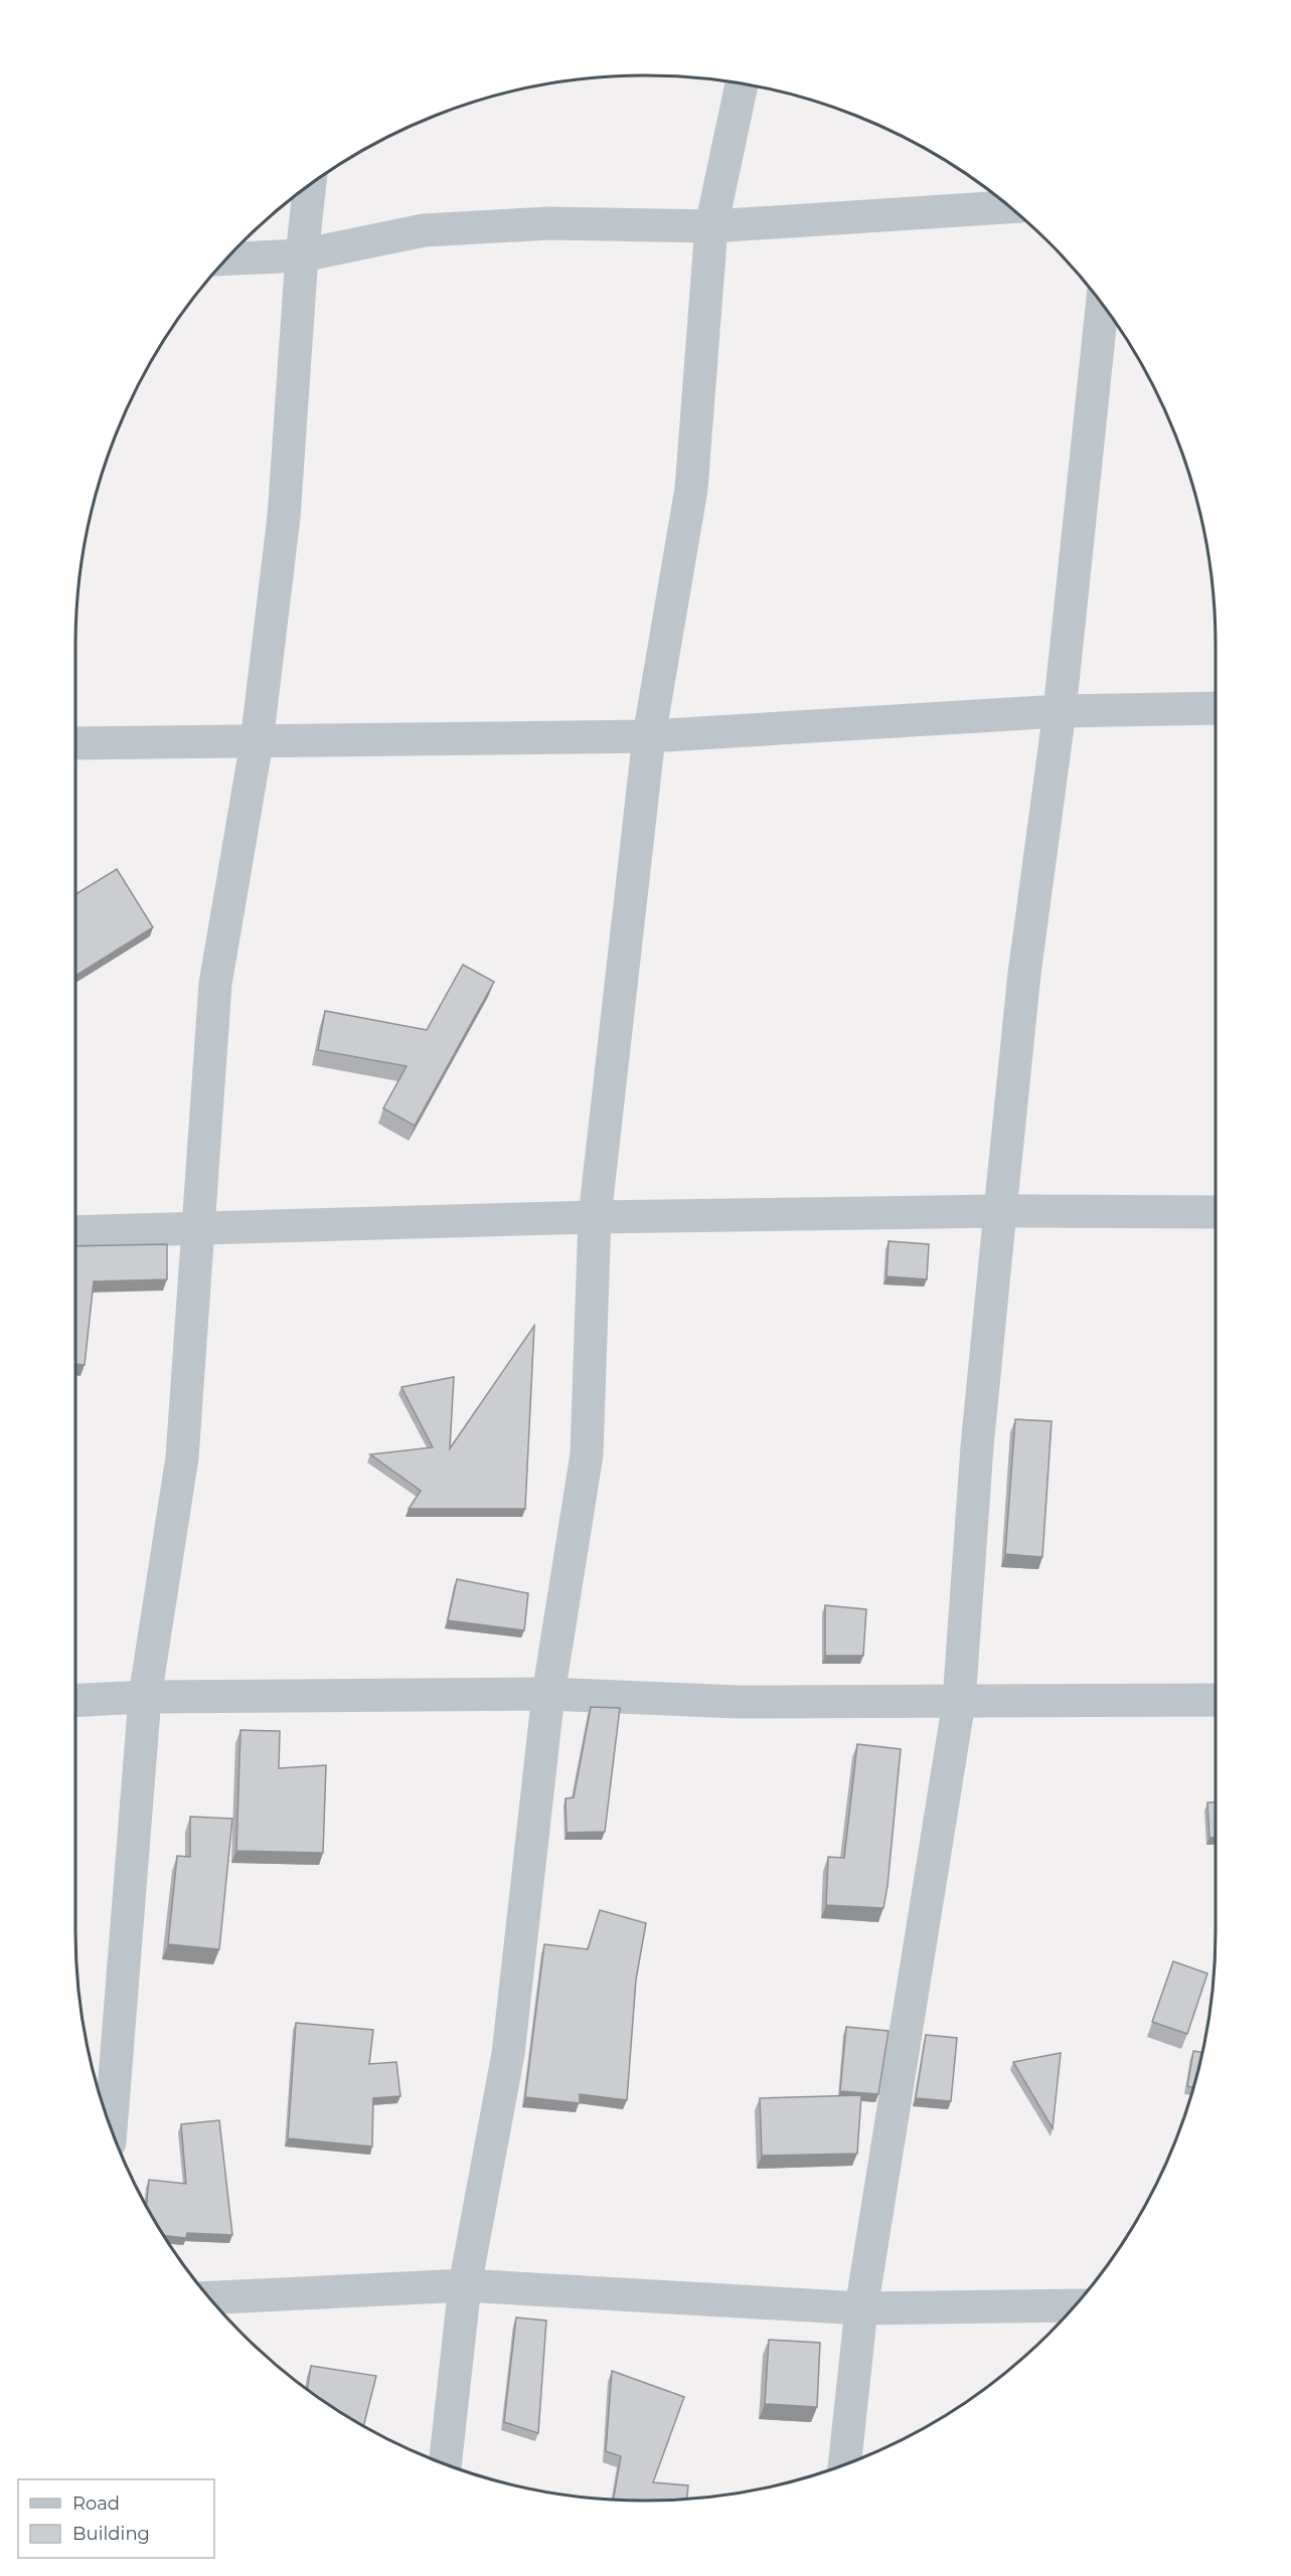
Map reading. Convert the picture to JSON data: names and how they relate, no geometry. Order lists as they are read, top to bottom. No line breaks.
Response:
{"legend":["Road","Building"]}
